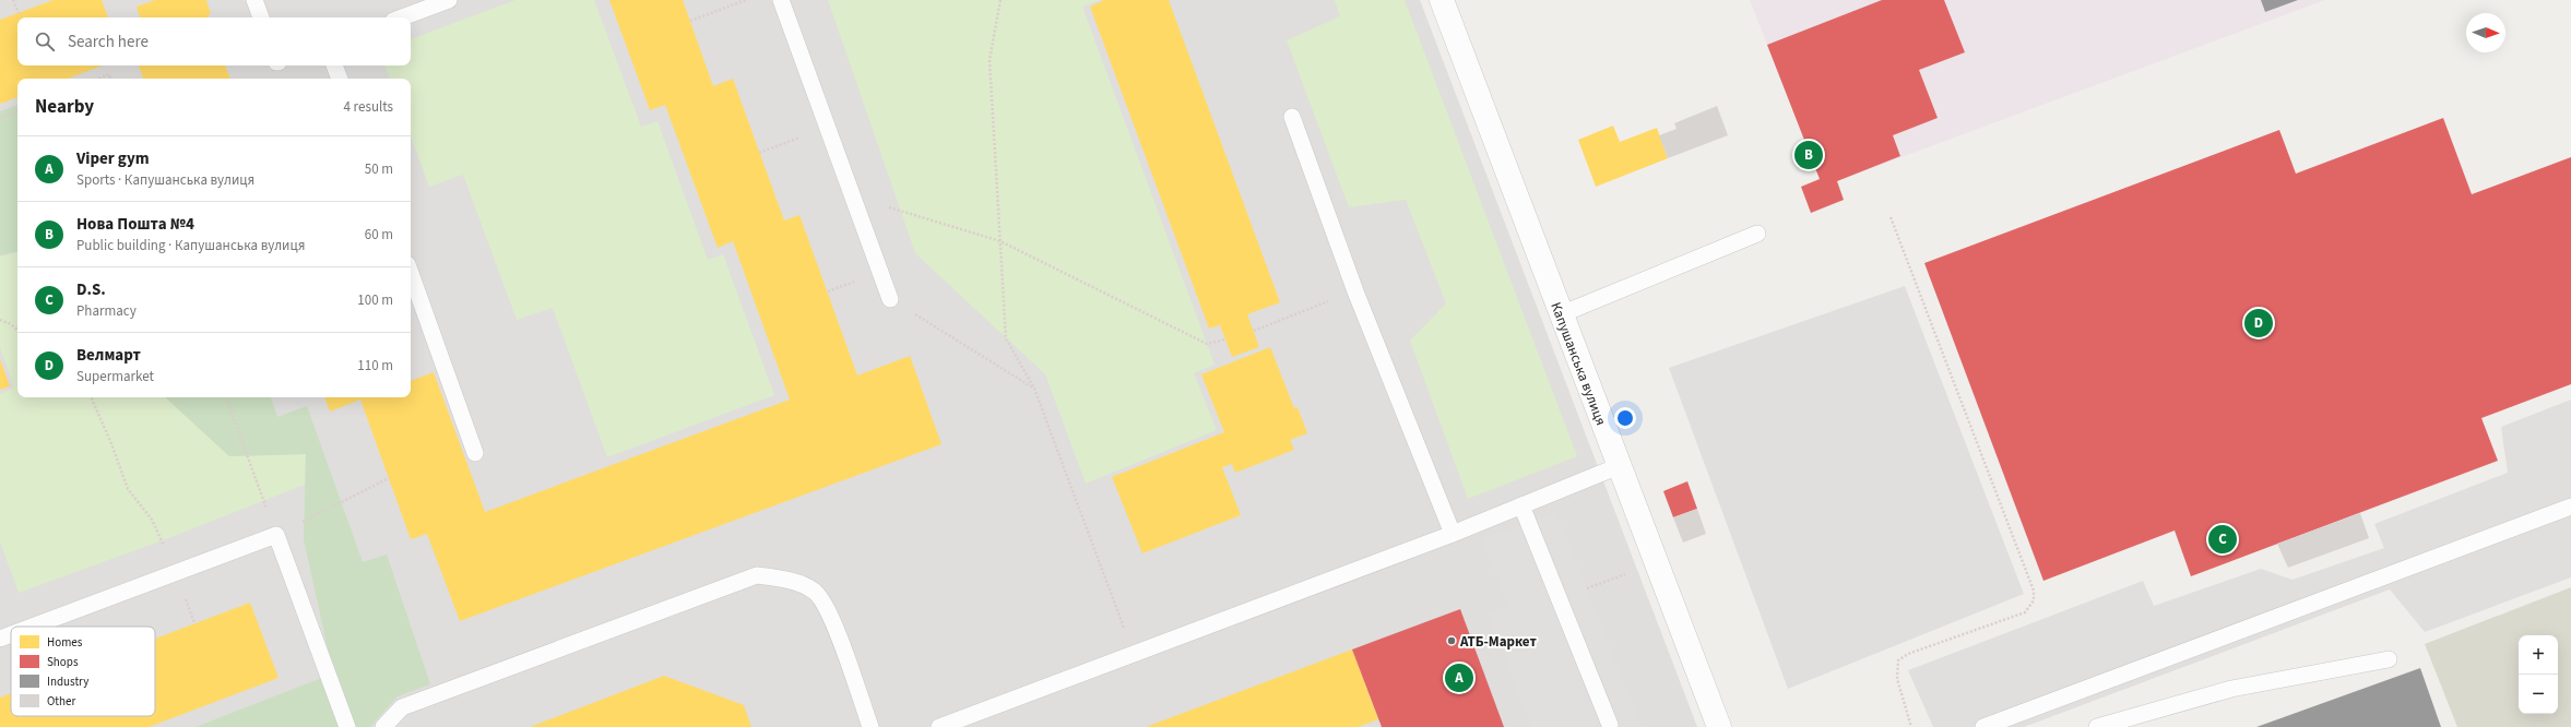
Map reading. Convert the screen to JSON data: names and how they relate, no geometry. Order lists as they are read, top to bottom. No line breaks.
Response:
{"streets":{"street":["Капушанська вулиця"]},"places":["АТБ-Маркет"],"legend":["Homes","Shops","Industry","Other"],"north":"right","page":{"search":"Search here","heading":["Nearby","4 results"],"list":[{"mark":"A","name":"Viper gym","note":"Sports · Капушанська вулиця","value":"50 m"},{"mark":"B","name":"Нова Пошта №4","note":"Public building · Капушанська вулиця","value":"60 m"},{"mark":"C","name":"D.S.","note":"Pharmacy","value":"100 m"},{"mark":"D","name":"Велмарт","note":"Supermarket","value":"110 m"}],"pins":["B","D","C","A"],"map_buttons":["+","−"]}}
